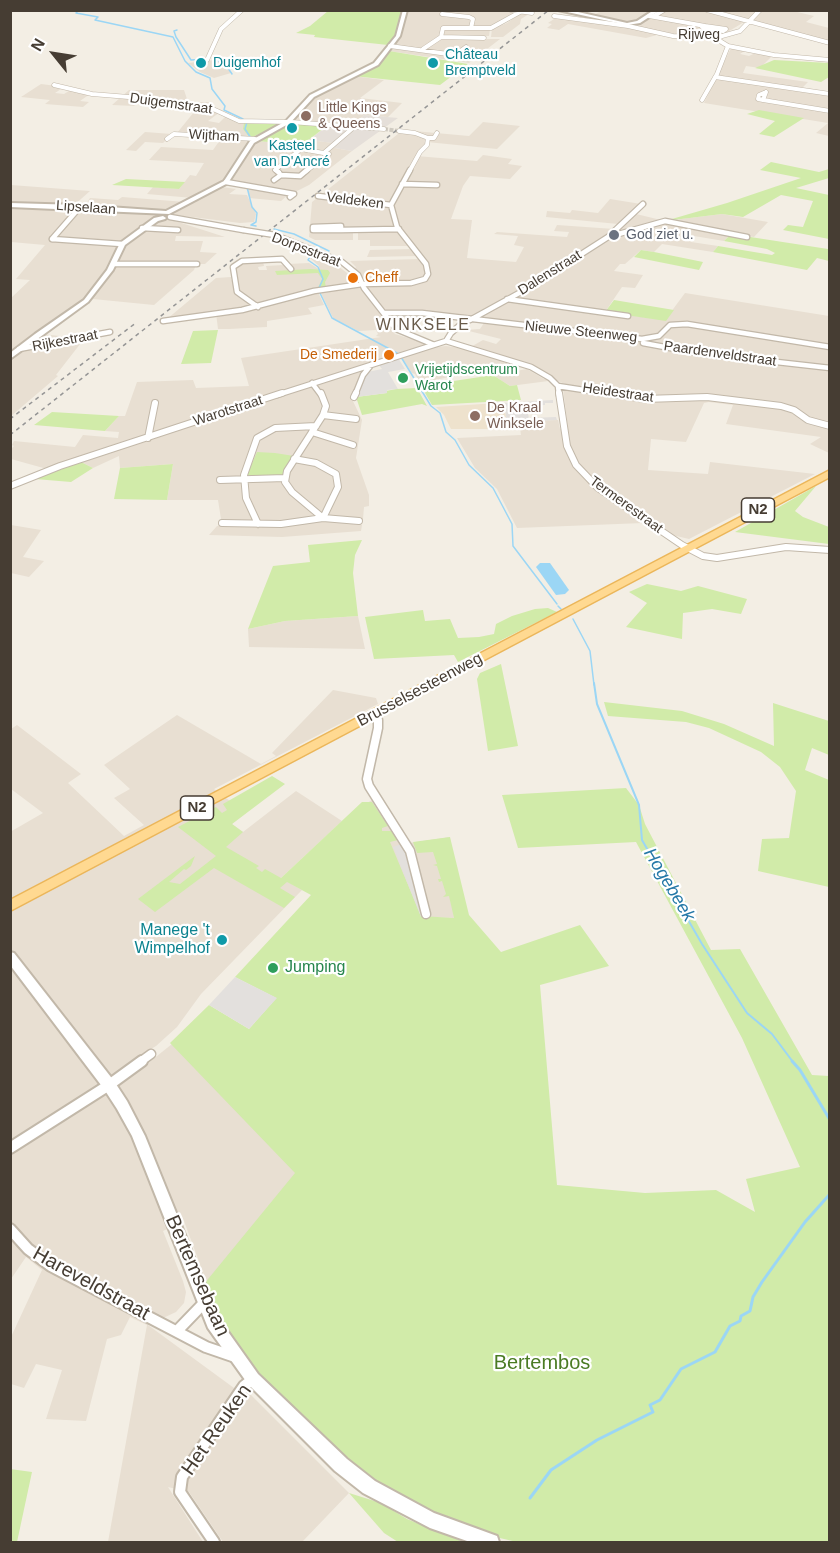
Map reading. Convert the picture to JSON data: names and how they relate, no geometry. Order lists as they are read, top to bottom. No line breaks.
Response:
{"streets":{"main road":["N2","Brusselsesteenweg"],"street":["Rijweg","Duigemstraat","Wijtham","Veldeken","Lipselaan","Dorpsstraat","Dalenstraat","Nieuwe Steenweg","Rijkestraat","Paardenveldstraat","Heidestraat","Warotstraat","Termerestraat","Bertemsebaan","Hareveldstraat","Het Reuken"]},"crossings":[["Lipselaan","Dorpsstraat"],["Dorpsstraat","Warotstraat"],["Dalenstraat","Nieuwe Steenweg"],["Dalenstraat","Heidestraat"],["Dalenstraat","Warotstraat"],["Nieuwe Steenweg","Paardenveldstraat"],["Heidestraat","Warotstraat"],["Heidestraat","Termerestraat"],["Termerestraat","Brusselsesteenweg"],["Bertemsebaan","Hareveldstraat"],["Bertemsebaan","Het Reuken"]],"districts":["WINKSELE"],"water":["Hogebeek"],"parks":["Bertembos"],"places":["Duigemhof","Château Bremptveld","Little Kings & Queens","Kasteel van D'Ancré","God ziet u.","Cheff","De Smederij","Vrijetijdscentrum Warot","De Kraal Winksele","Manege 't Wimpelhof","Jumping"],"north":"top left"}
